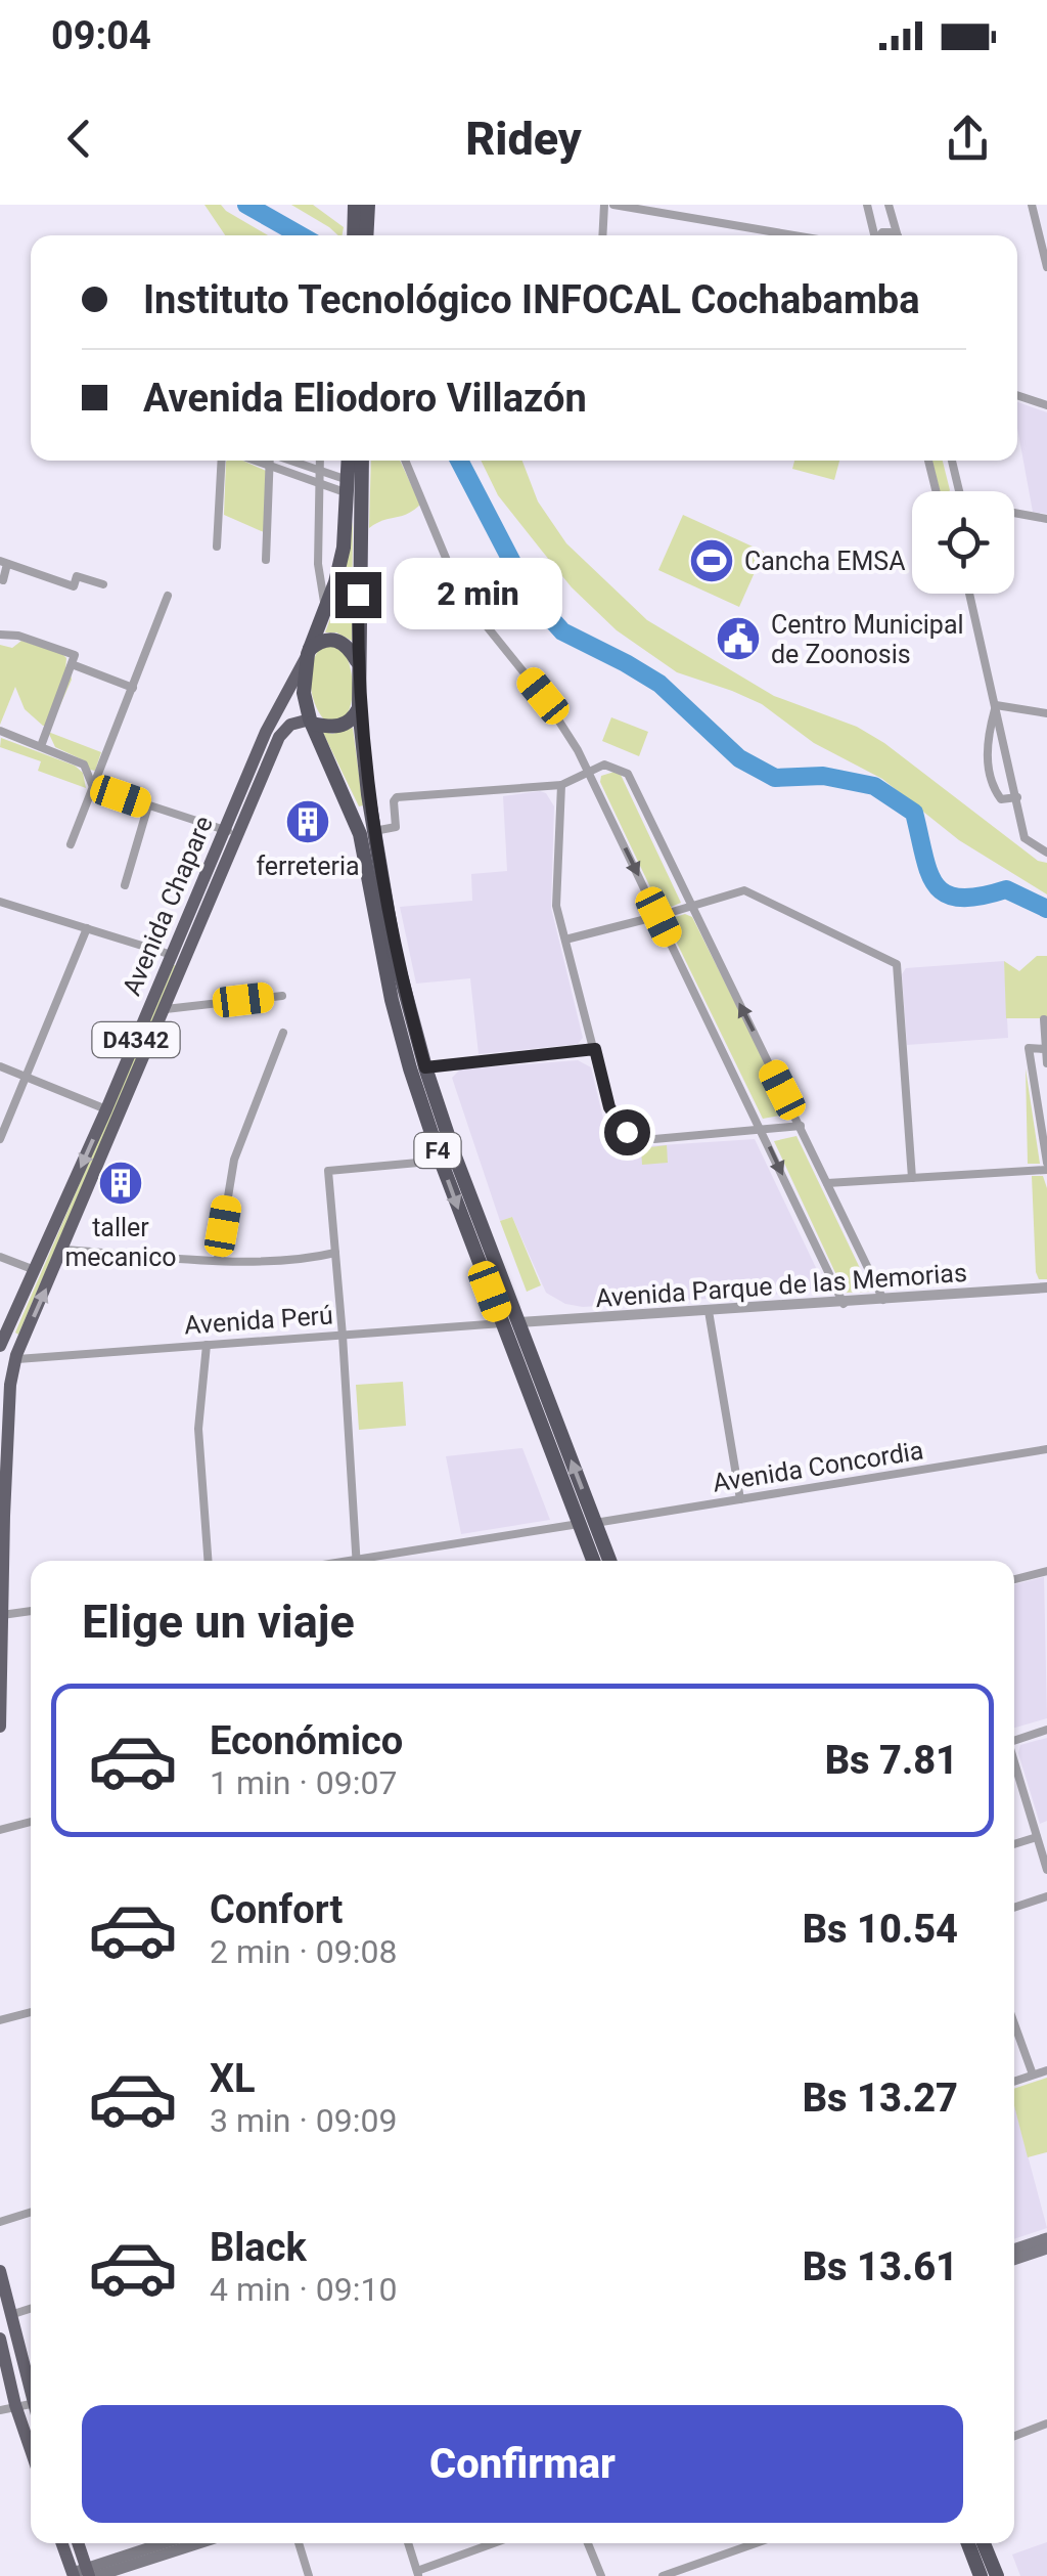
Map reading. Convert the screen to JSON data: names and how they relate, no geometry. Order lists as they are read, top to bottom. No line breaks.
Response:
{"streets":{"highway":["F4"],"main road":["Avenida Chapare","D4342"],"street":["Avenida Parque de las Memorias","Avenida Perú","Avenida Concordia"]},"crossings":[["Avenida Chapare","D4342"],["Avenida Chapare","F4"],["Avenida Chapare","Avenida Perú"],["D4342","Avenida Perú"],["F4","Avenida Parque de las Memorias"],["F4","Avenida Perú"],["F4","Avenida Concordia"],["Avenida Parque de las Memorias","Avenida Perú"]],"places":{"sports":["Cancha EMSA"],"public building":["Centro Municipal de Zoonosis"],"building":["ferreteria","taller mecanico"]},"page":{"status":"09:04","header":"Ridey","banner":["Instituto Tecnológico INFOCAL Cochabamba","Avenida Eliodoro Villazón"],"bubble":"2 min","heading":"Elige un viaje","list":[{"name":"Económico","note":"1 min · 09:07","value":"Bs 7.81"},{"name":"Confort","note":"2 min · 09:08","value":"Bs 10.54"},{"name":"XL","note":"3 min · 09:09","value":"Bs 13.27"},{"name":"Black","note":"4 min · 09:10","value":"Bs 13.61"}],"buttons":"Confirmar"}}
